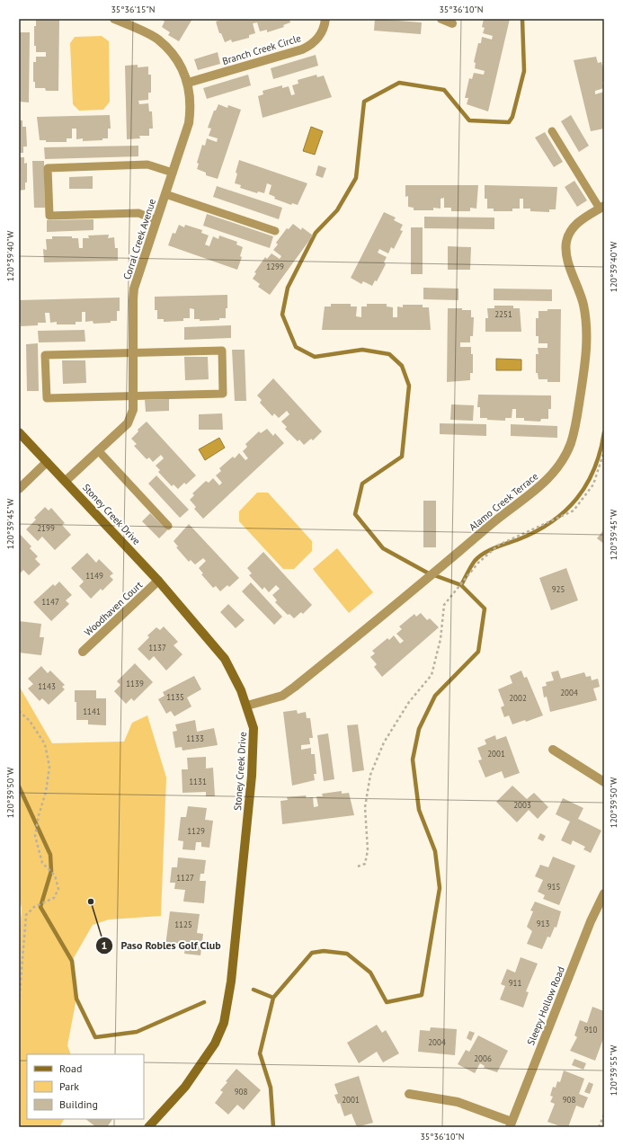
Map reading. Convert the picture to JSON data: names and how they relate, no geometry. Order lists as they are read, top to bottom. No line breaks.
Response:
{"streets":{"street":["Branch Creek Circle","Corral Creek Avenue","Alamo Creek Terrace","Stoney Creek Drive","Woodhaven Court","Sleepy Hollow Road"]},"crossings":[["Branch Creek Circle","Corral Creek Avenue"],["Corral Creek Avenue","Stoney Creek Drive"],["Alamo Creek Terrace","Stoney Creek Drive"],["Stoney Creek Drive","Woodhaven Court"]],"places":["Paso Robles Golf Club"],"house_numbers":["1299","2251","2199","1149","925","1147","1137","1139","1143","2004","1135","2002","1141","1133","2001","1131","2003","1129","1127","915","913","1125","911","910","2004","2006","908","2001","908"],"legend":["Road","Park","Building"],"coordinates":["35°36'15\"N","35°36'10\"N","120°39'40\"W","120°39'45\"W","120°39'50\"W","120°39'55\"W"]}
